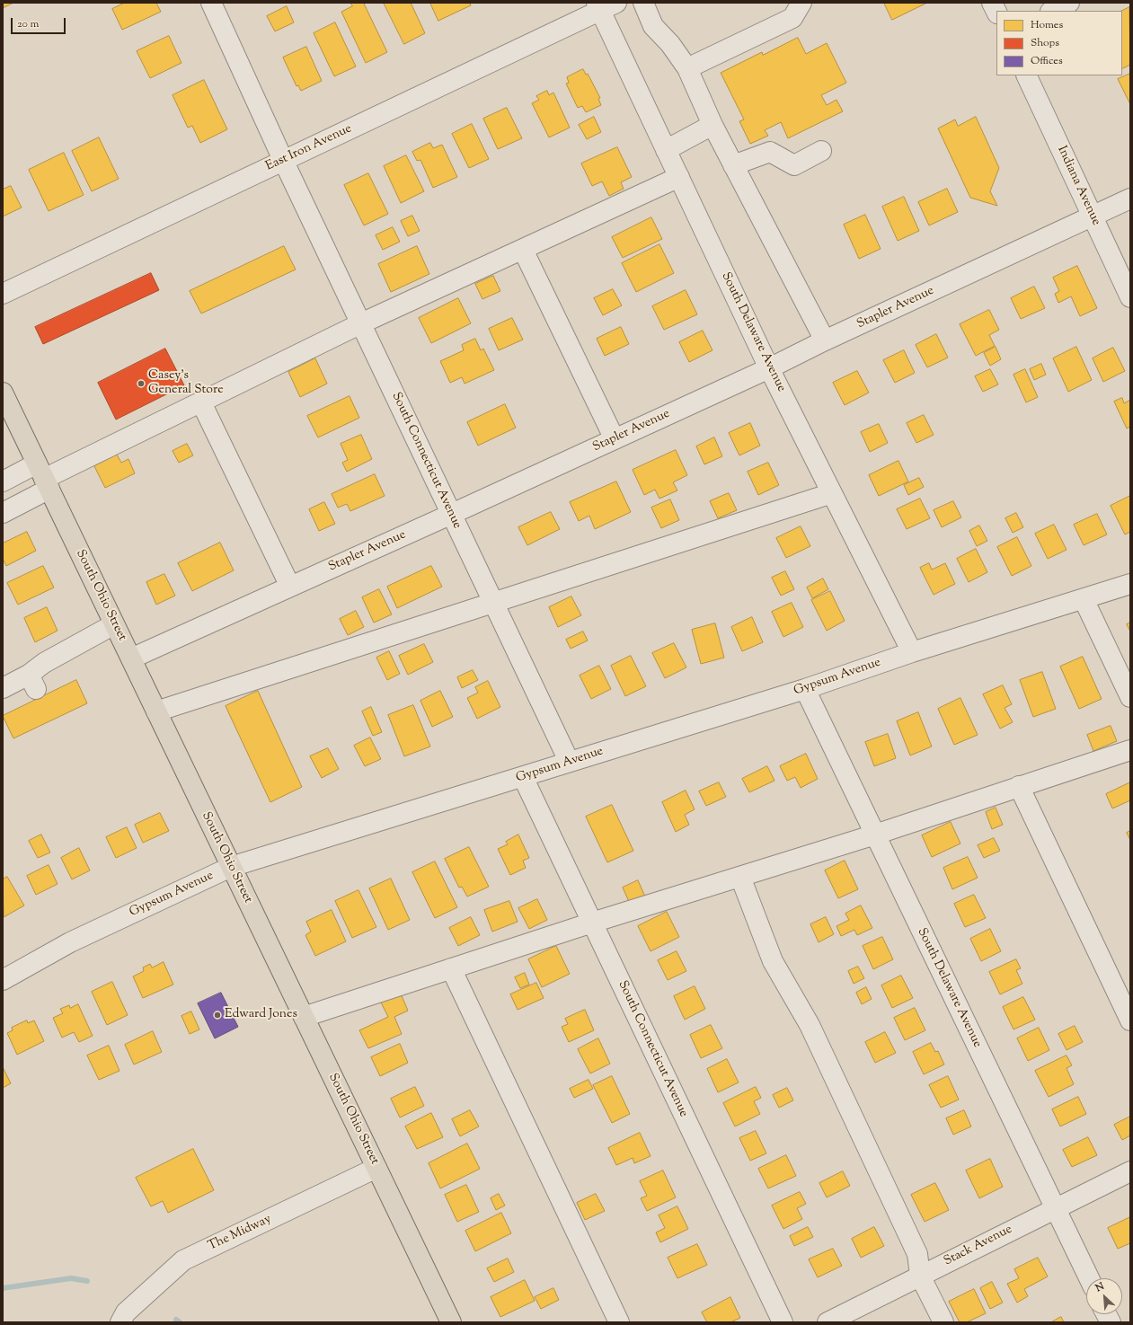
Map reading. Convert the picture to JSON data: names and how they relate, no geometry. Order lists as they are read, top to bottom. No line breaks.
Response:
{"streets":{"main road":["South Ohio Street"],"street":["East Iron Avenue","Indiana Avenue","Stapler Avenue","South Delaware Avenue","South Connecticut Avenue","Gypsum Avenue","The Midway","Stack Avenue"]},"crossings":[["East Iron Avenue","South Delaware Avenue"],["East Iron Avenue","South Connecticut Avenue"],["Indiana Avenue","Stapler Avenue"],["Stapler Avenue","South Delaware Avenue"],["Stapler Avenue","South Connecticut Avenue"],["Stapler Avenue","South Ohio Street"],["South Delaware Avenue","Gypsum Avenue"],["South Delaware Avenue","Stack Avenue"],["South Connecticut Avenue","Gypsum Avenue"],["South Ohio Street","Gypsum Avenue"],["South Ohio Street","The Midway"]],"places":["Casey's General Store","Edward Jones"],"legend":["Homes","Shops","Offices"],"scale_bar":"20 m","north":"top left"}
